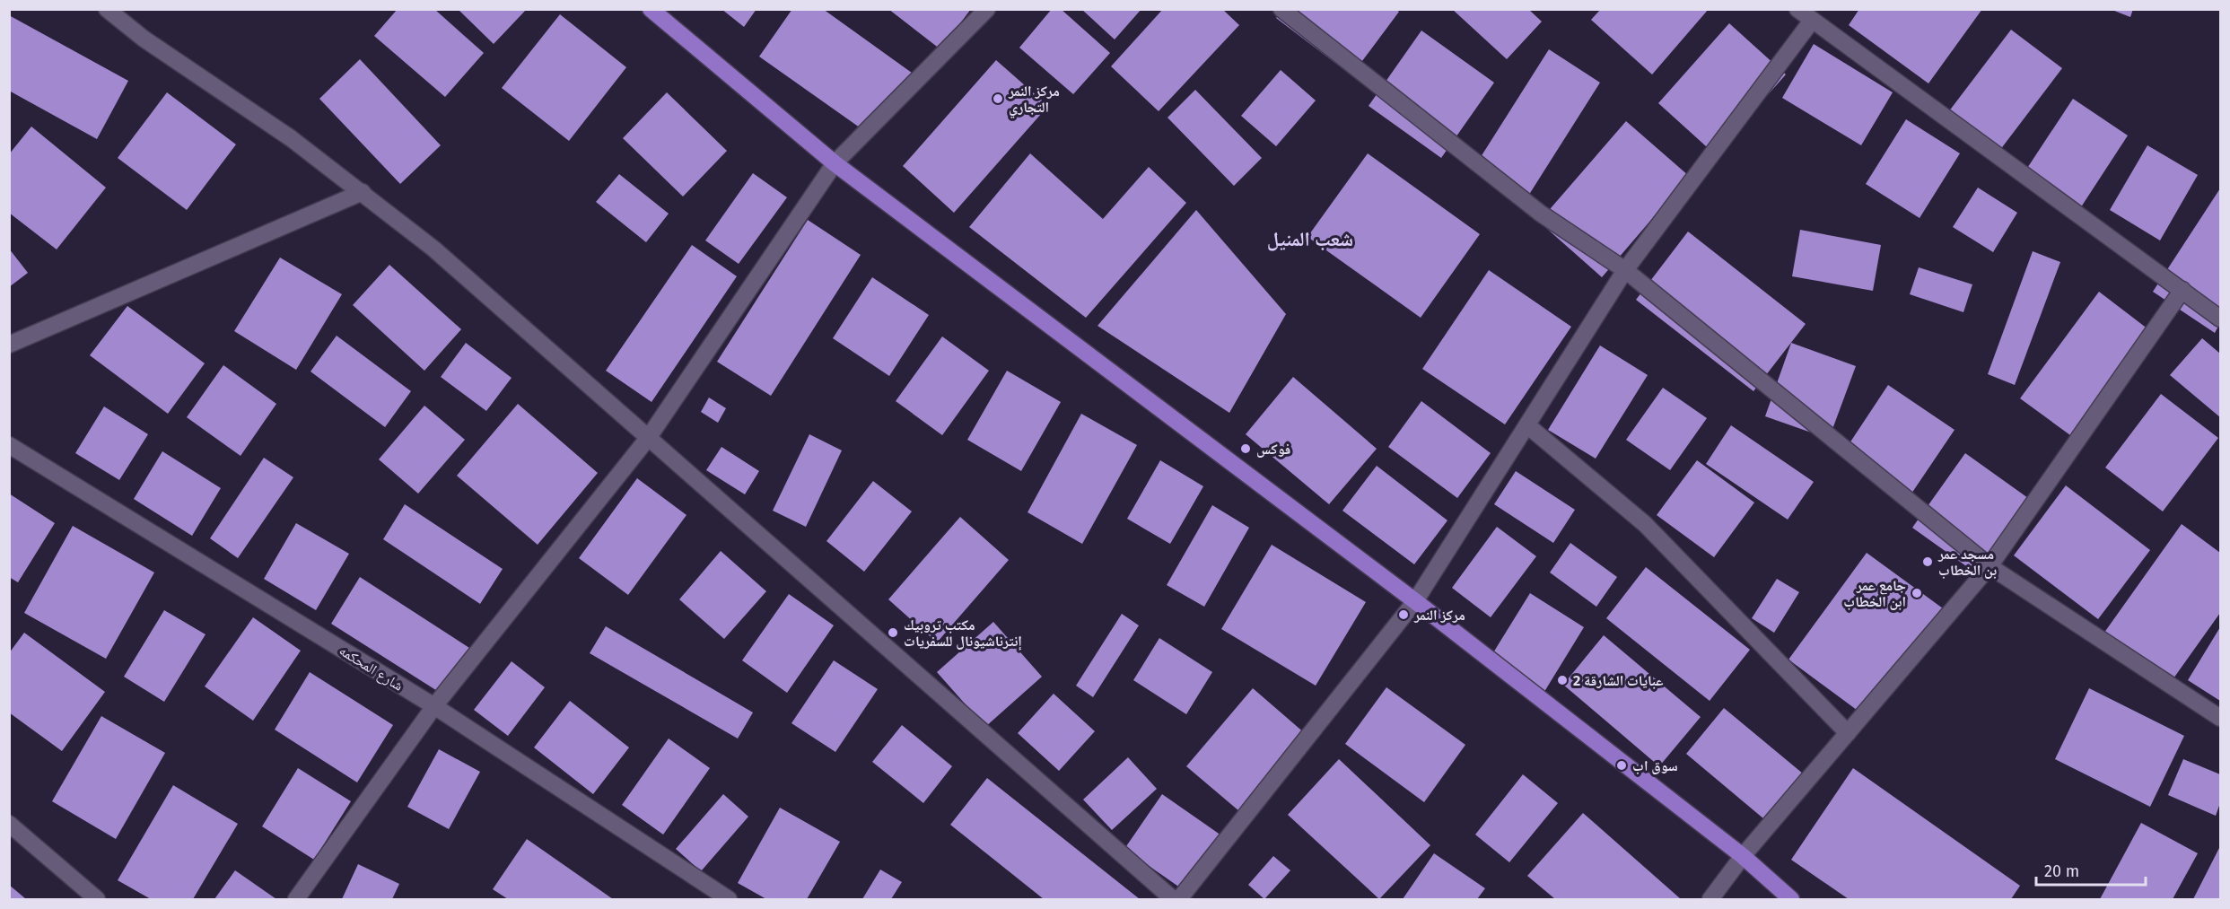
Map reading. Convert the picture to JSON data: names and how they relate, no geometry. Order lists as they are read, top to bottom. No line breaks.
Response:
{"streets":{"street":["شارع المحكمه"]},"districts":["شعب المنيل"],"places":["مركز النمر التجاري","فوكس","مسجد عمر بن الخطاب","جامع عمر ابن الخطاب","مركز النمر","مكتب تروبيك إنترناشيونال للسفريات","عبايات الشارقة 2","سوق اب"],"scale_bar":"20 m"}
